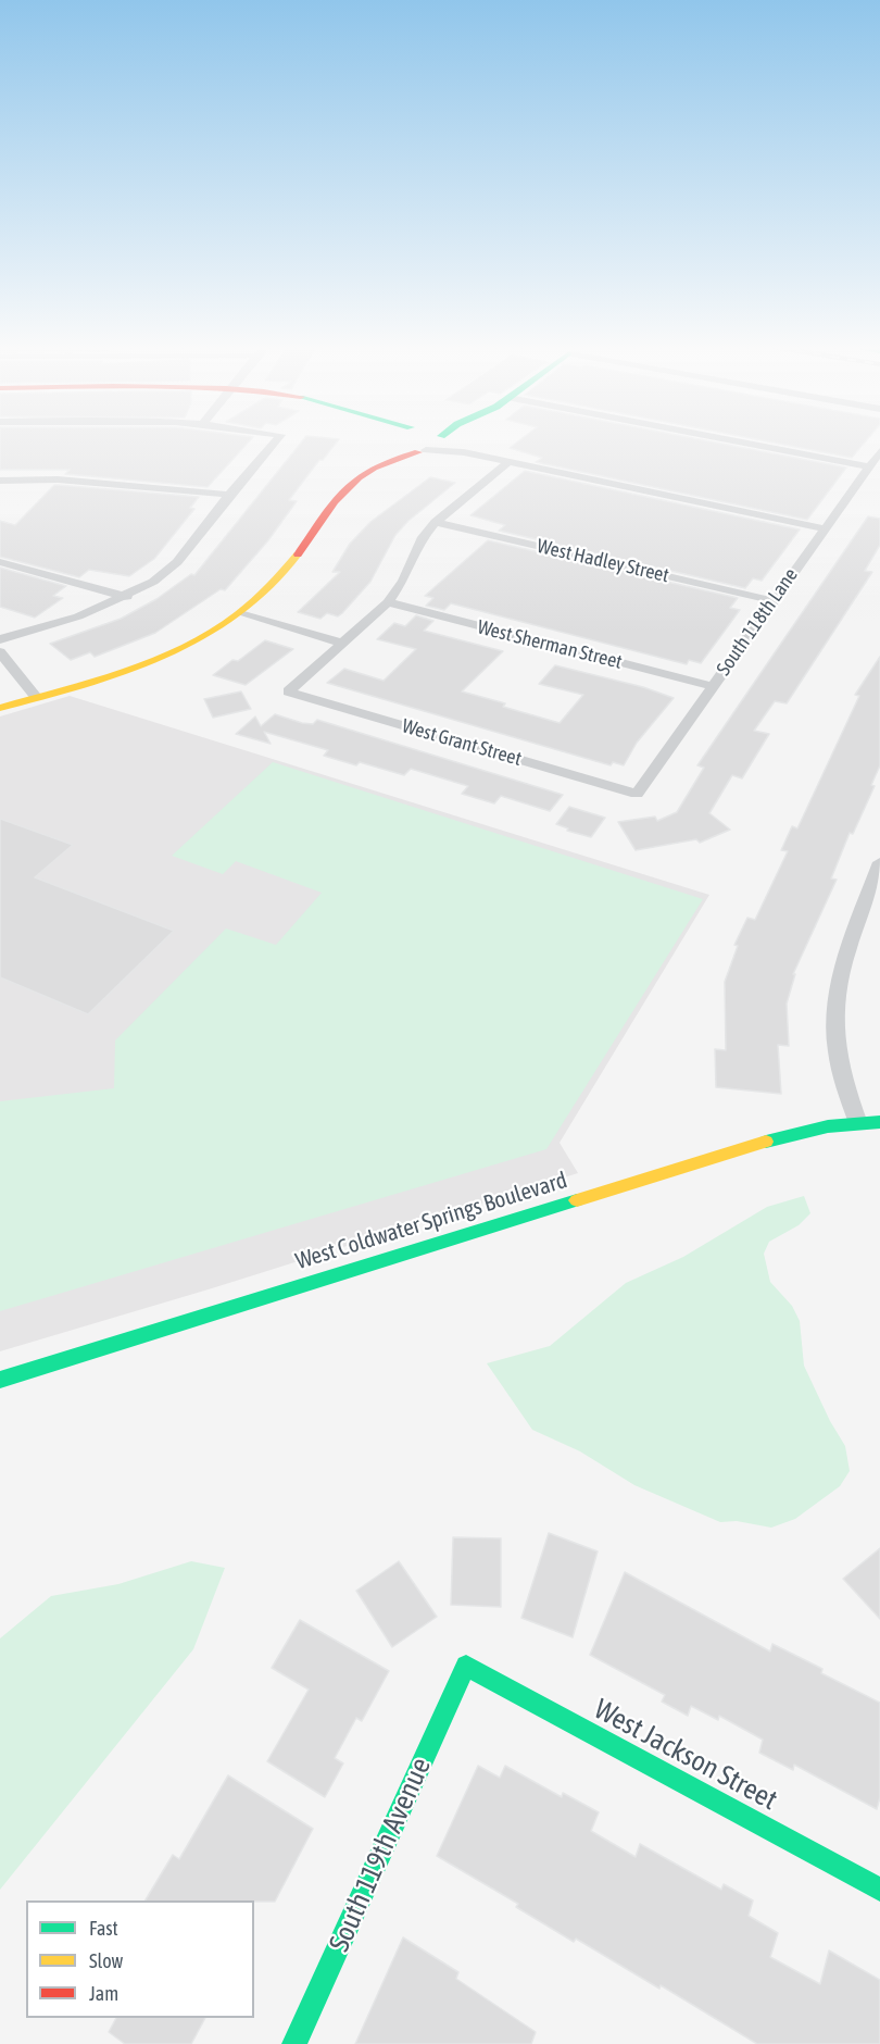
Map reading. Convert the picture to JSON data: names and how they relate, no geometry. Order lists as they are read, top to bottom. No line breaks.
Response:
{"streets":{"street":["West Hadley Street","South 118th Lane","West Sherman Street","West Grant Street","West Coldwater Springs Boulevard","West Jackson Street","South 119th Avenue"]},"crossings":[["West Hadley Street","South 118th Lane"],["South 118th Lane","West Sherman Street"],["South 118th Lane","West Grant Street"],["West Jackson Street","South 119th Avenue"]],"legend":["Fast","Slow","Jam"]}
